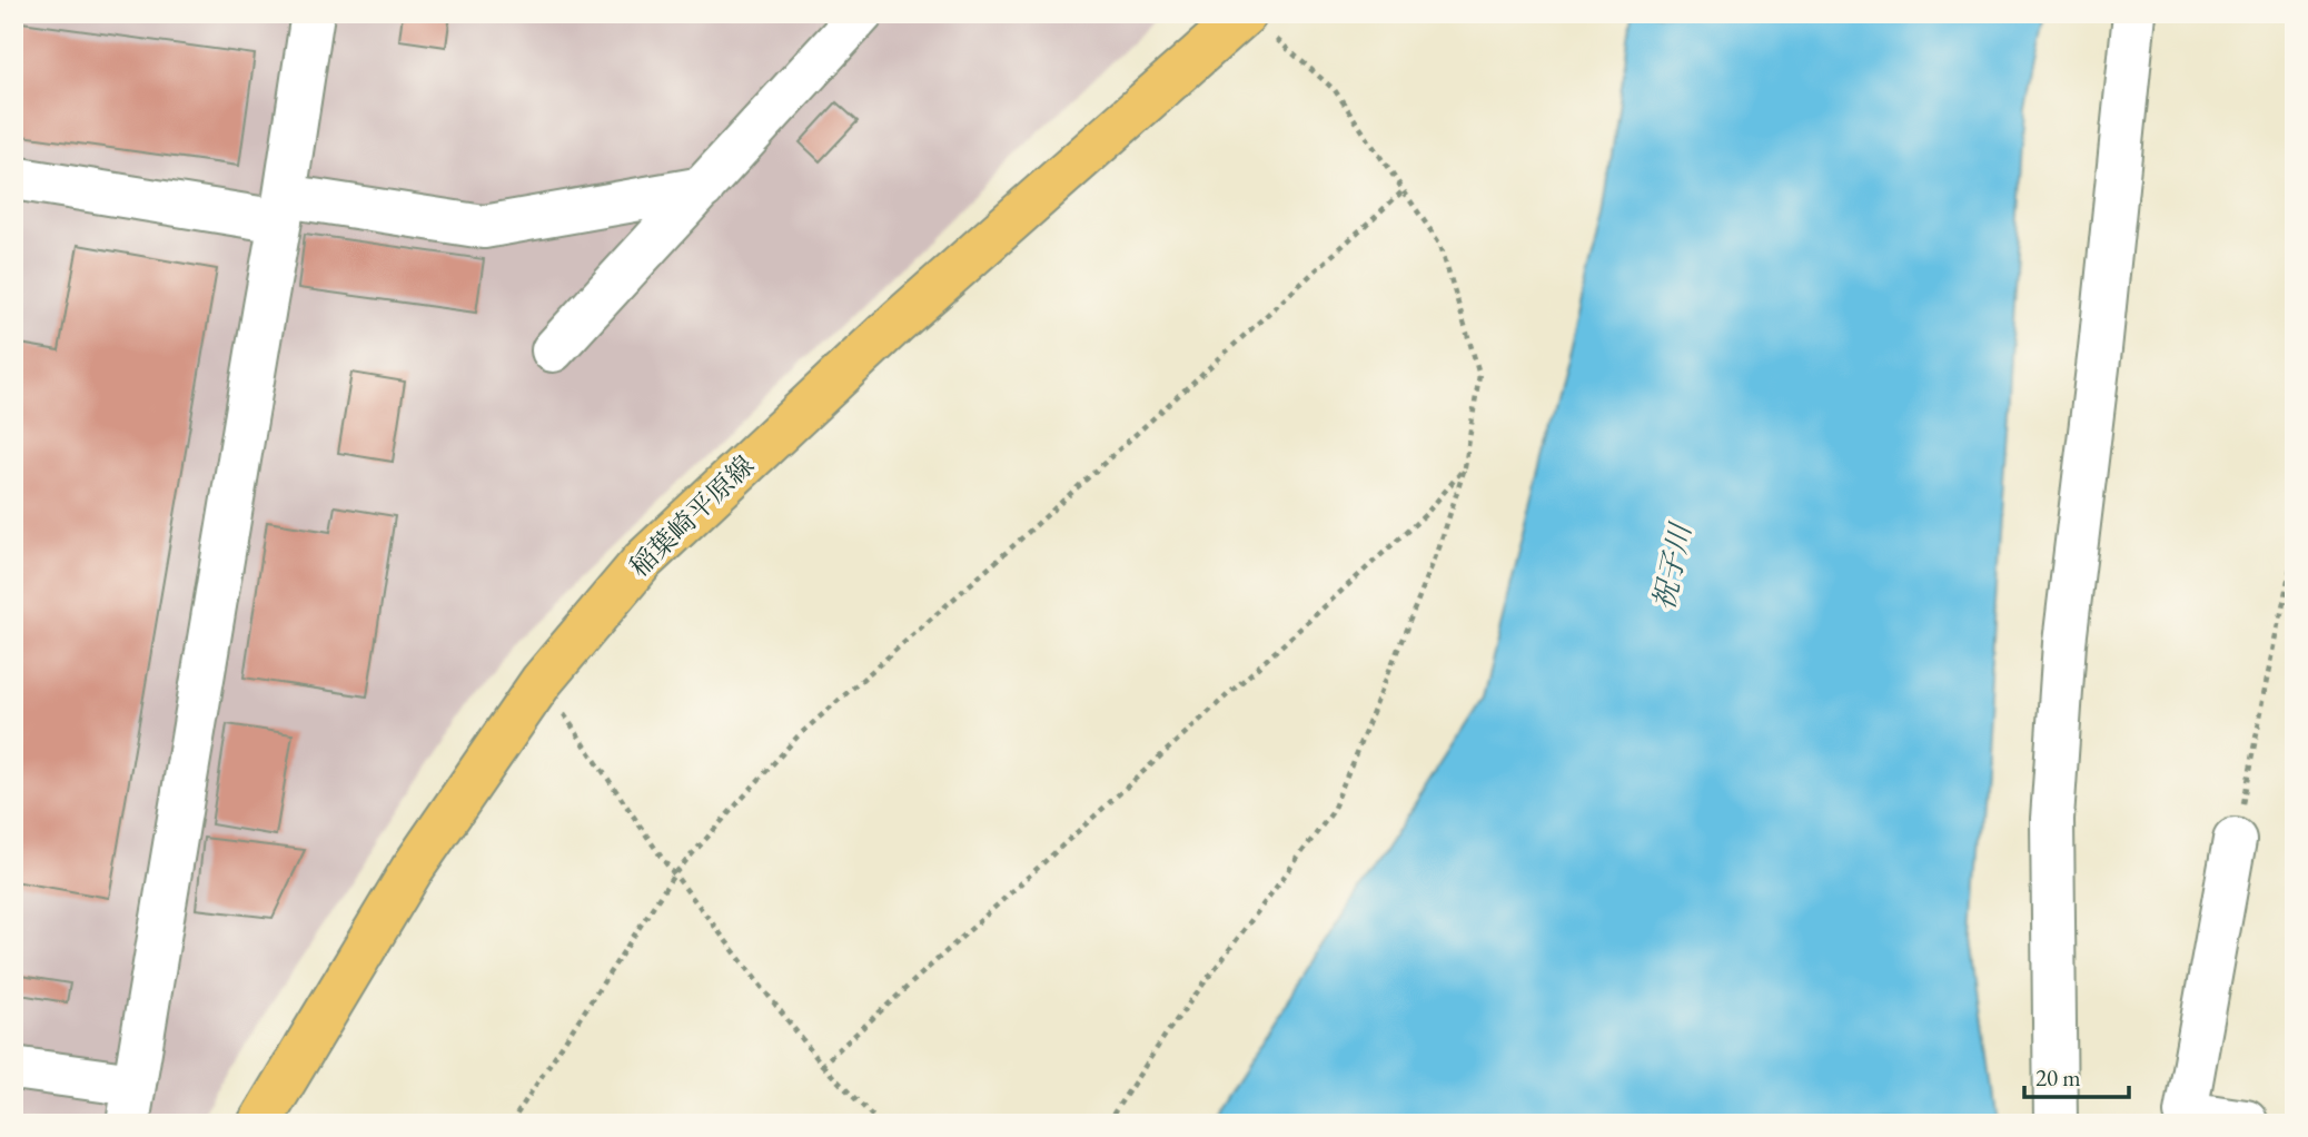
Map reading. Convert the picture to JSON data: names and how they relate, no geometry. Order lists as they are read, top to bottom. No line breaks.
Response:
{"streets":{"main road":["稲葉崎平原線"]},"water":["祝子川"],"scale_bar":"20 m"}
